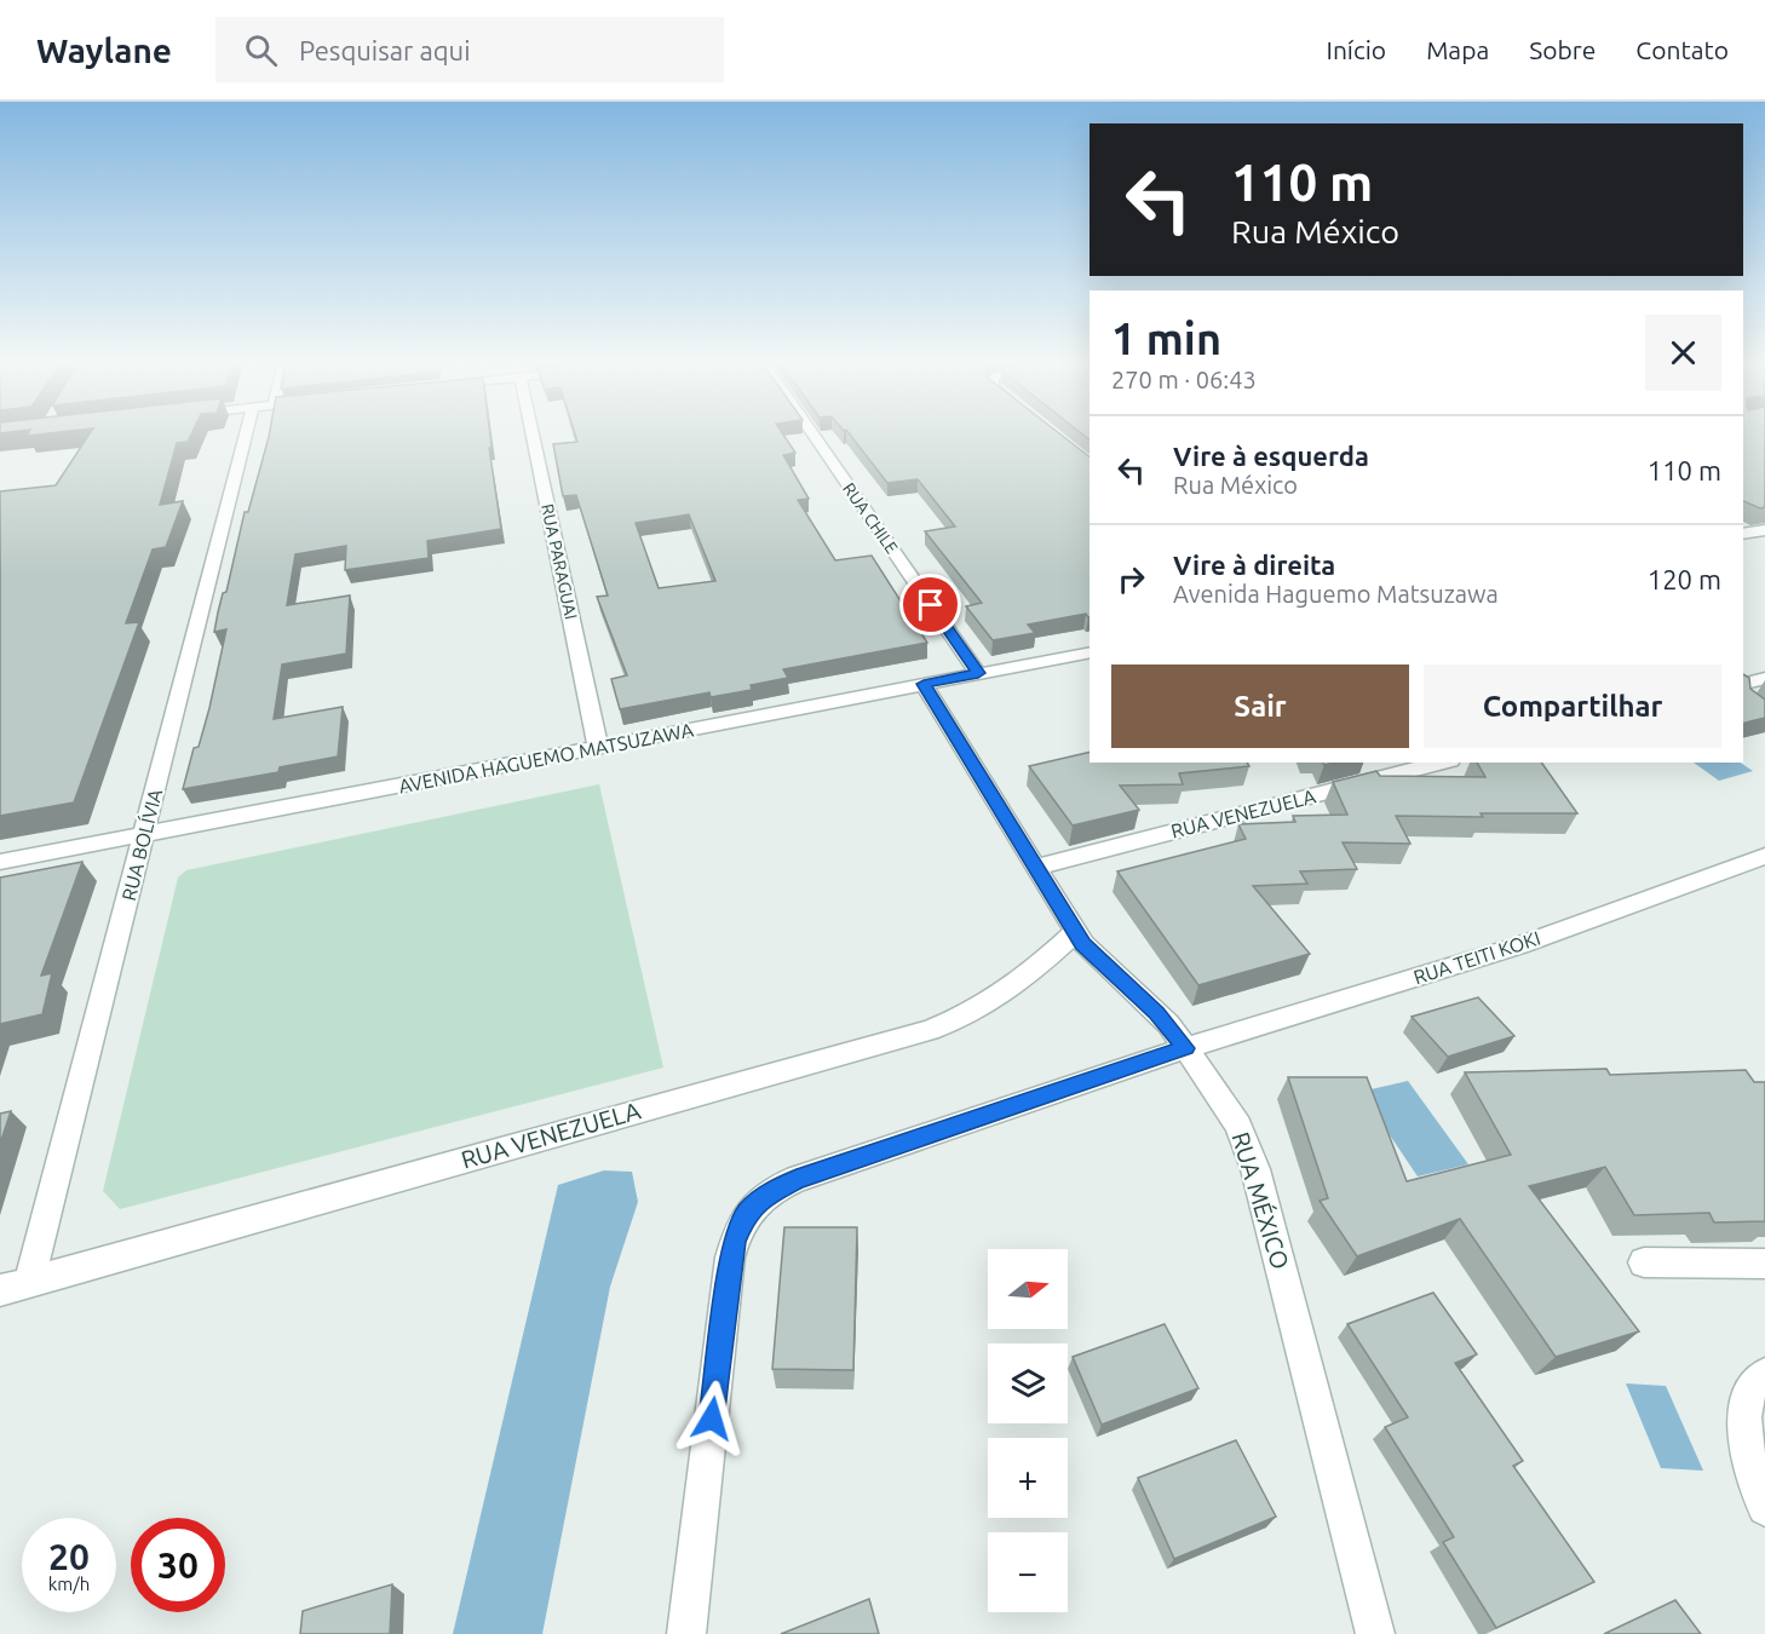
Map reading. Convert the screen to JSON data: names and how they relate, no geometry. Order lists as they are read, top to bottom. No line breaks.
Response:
{"streets":{"street":["RUA CHILE","RUA PARAGUAI","AVENIDA HAGUEMO MATSUZAWA","RUA VENEZUELA","RUA BOLÍVIA","RUA TEITI KOKI","RUA MÉXICO"]},"crossings":[["RUA CHILE","AVENIDA HAGUEMO MATSUZAWA"],["RUA PARAGUAI","AVENIDA HAGUEMO MATSUZAWA"],["AVENIDA HAGUEMO MATSUZAWA","RUA BOLÍVIA"],["AVENIDA HAGUEMO MATSUZAWA","RUA MÉXICO"],["RUA VENEZUELA","RUA BOLÍVIA"],["RUA VENEZUELA","RUA MÉXICO"],["RUA TEITI KOKI","RUA MÉXICO"]],"north":"right","page":{"header":"Waylane","search":"Pesquisar aqui","nav":["Início","Mapa","Sobre","Contato"],"turn":["110 m","Rua México"],"heading":["1 min","270 m · 06:43"],"list":[{"name":"Vire à esquerda","note":"Rua México","value":"110 m"},{"name":"Vire à direita","note":"Avenida Haguemo Matsuzawa","value":"120 m"}],"buttons":["Sair","Compartilhar"],"map_buttons":["+","−"],"speed":"20 km/h","limit":"30"}}
